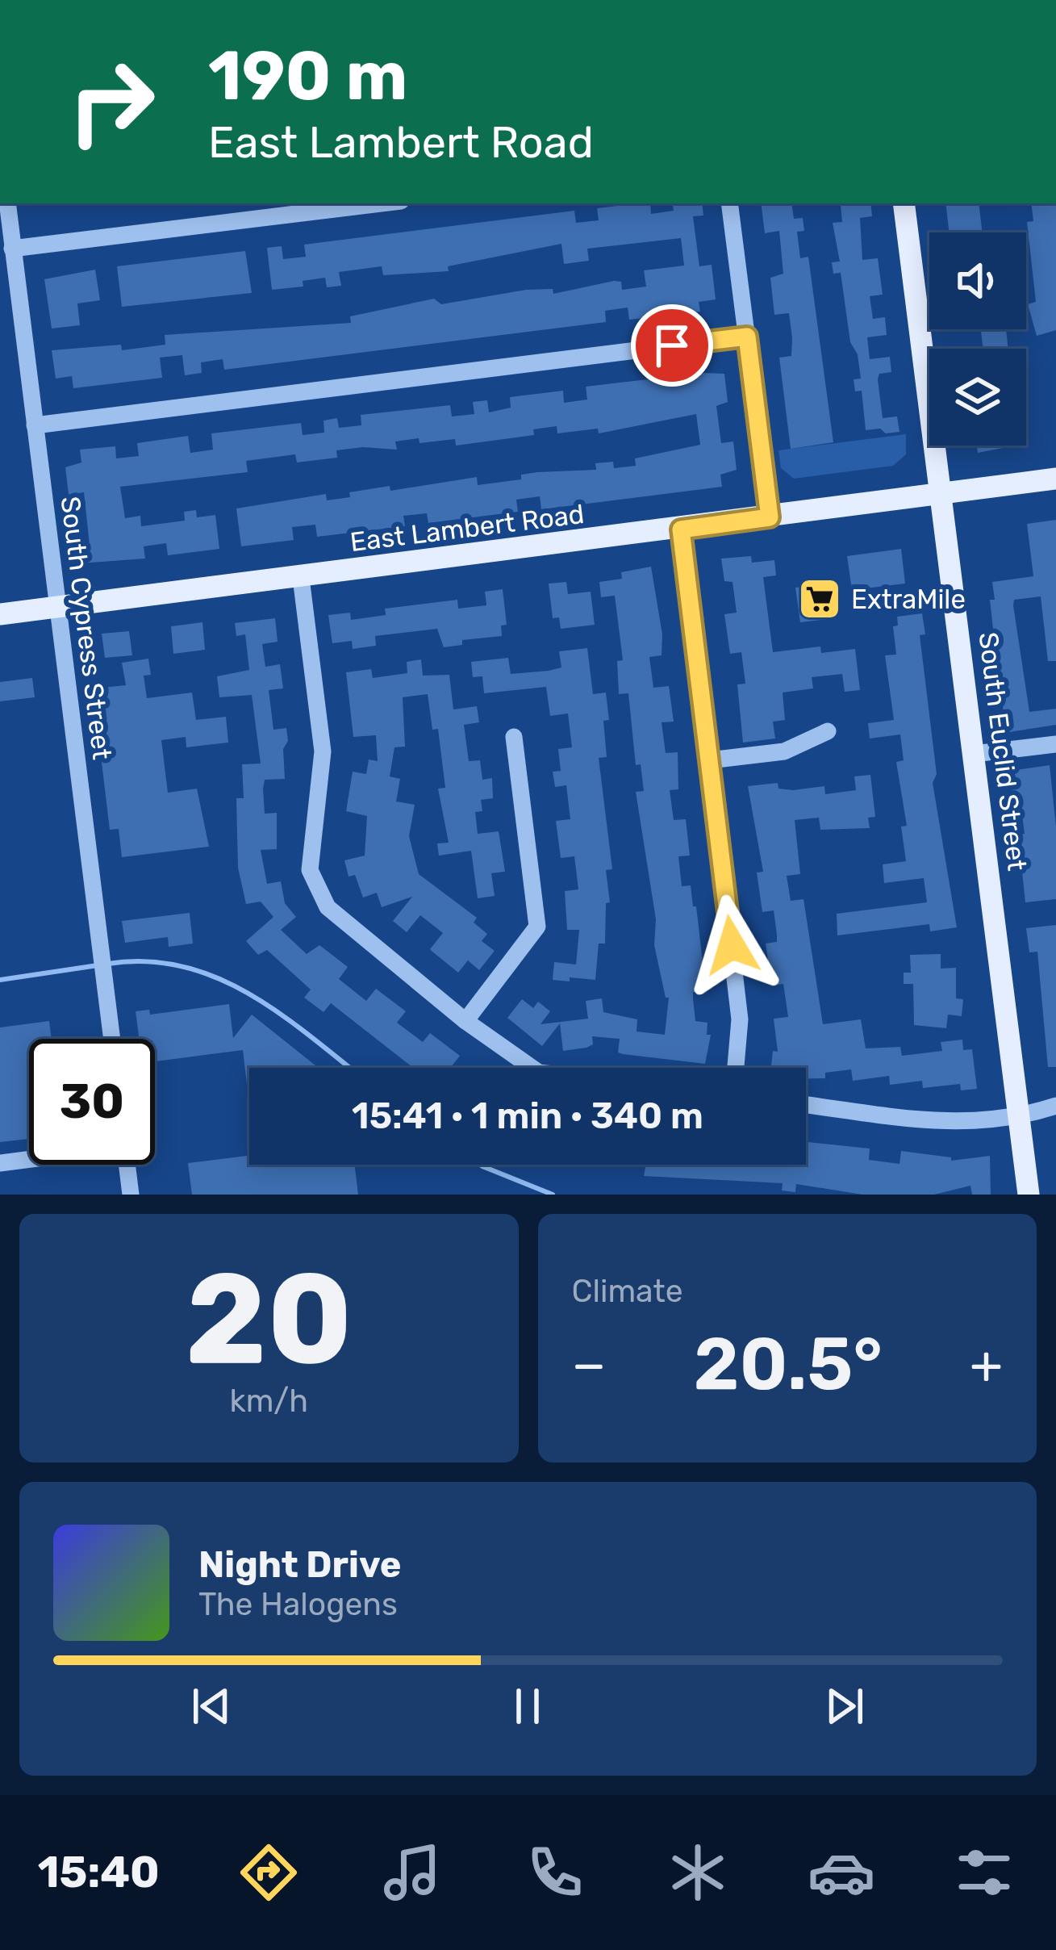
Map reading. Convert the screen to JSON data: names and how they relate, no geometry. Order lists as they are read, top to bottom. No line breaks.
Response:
{"streets":{"main road":["East Lambert Road","South Euclid Street"],"street":["South Cypress Street"]},"crossings":[["East Lambert Road","South Cypress Street"],["East Lambert Road","South Euclid Street"]],"places":{"supermarket":["ExtraMile"]},"page":{"turn":["190 m","East Lambert Road"],"limit":"30","trip":"15:41 · 1 min · 340 m","tile":[["20","km/h"],"Climate"],"heat":["−","20.5°","+"],"song":["Night Drive","The Halogens"],"tabs":"15:40"}}
